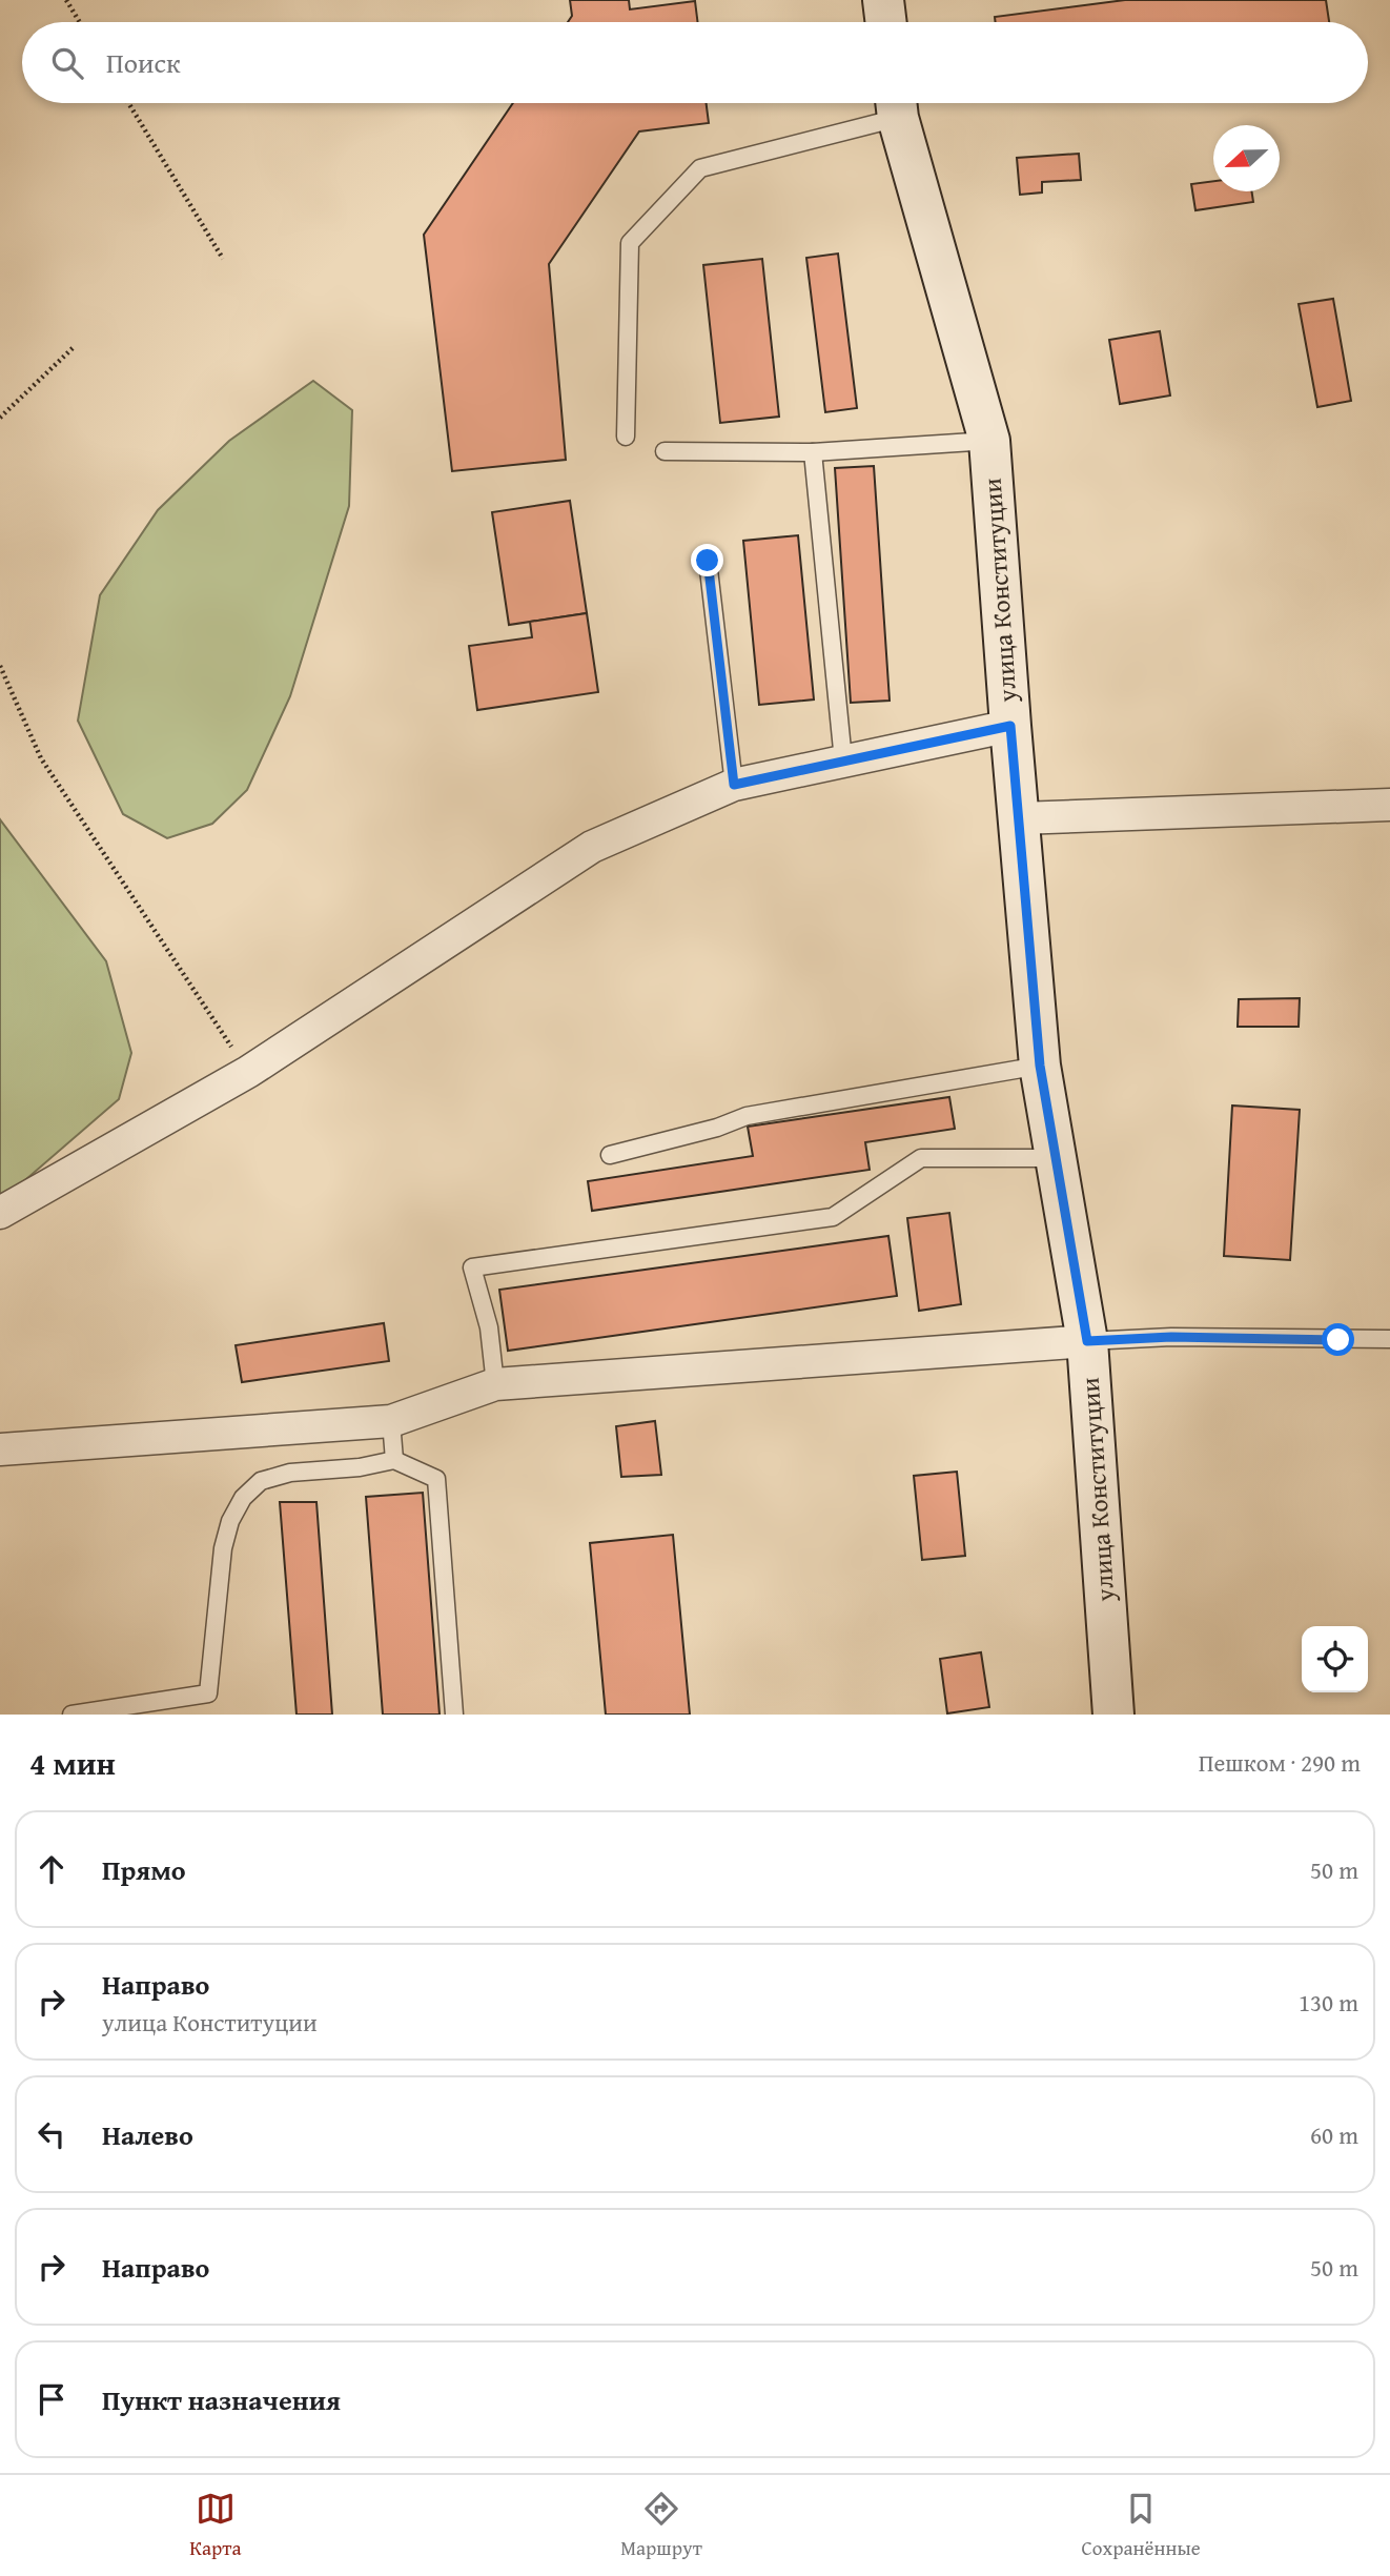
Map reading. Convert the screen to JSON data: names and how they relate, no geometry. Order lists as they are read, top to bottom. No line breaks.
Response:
{"streets":{"main road":["улица Конституции"]},"north":"left","page":{"search":"Поиск","heading":["4 мин","Пешком · 290 m"],"list":[["Прямо","50 m"],["Направо","улица Конституции","130 m"],["Налево","60 m"],["Направо","50 m"],"Пункт назначения"],"nav":["Карта","Маршрут","Сохранённые"]}}
